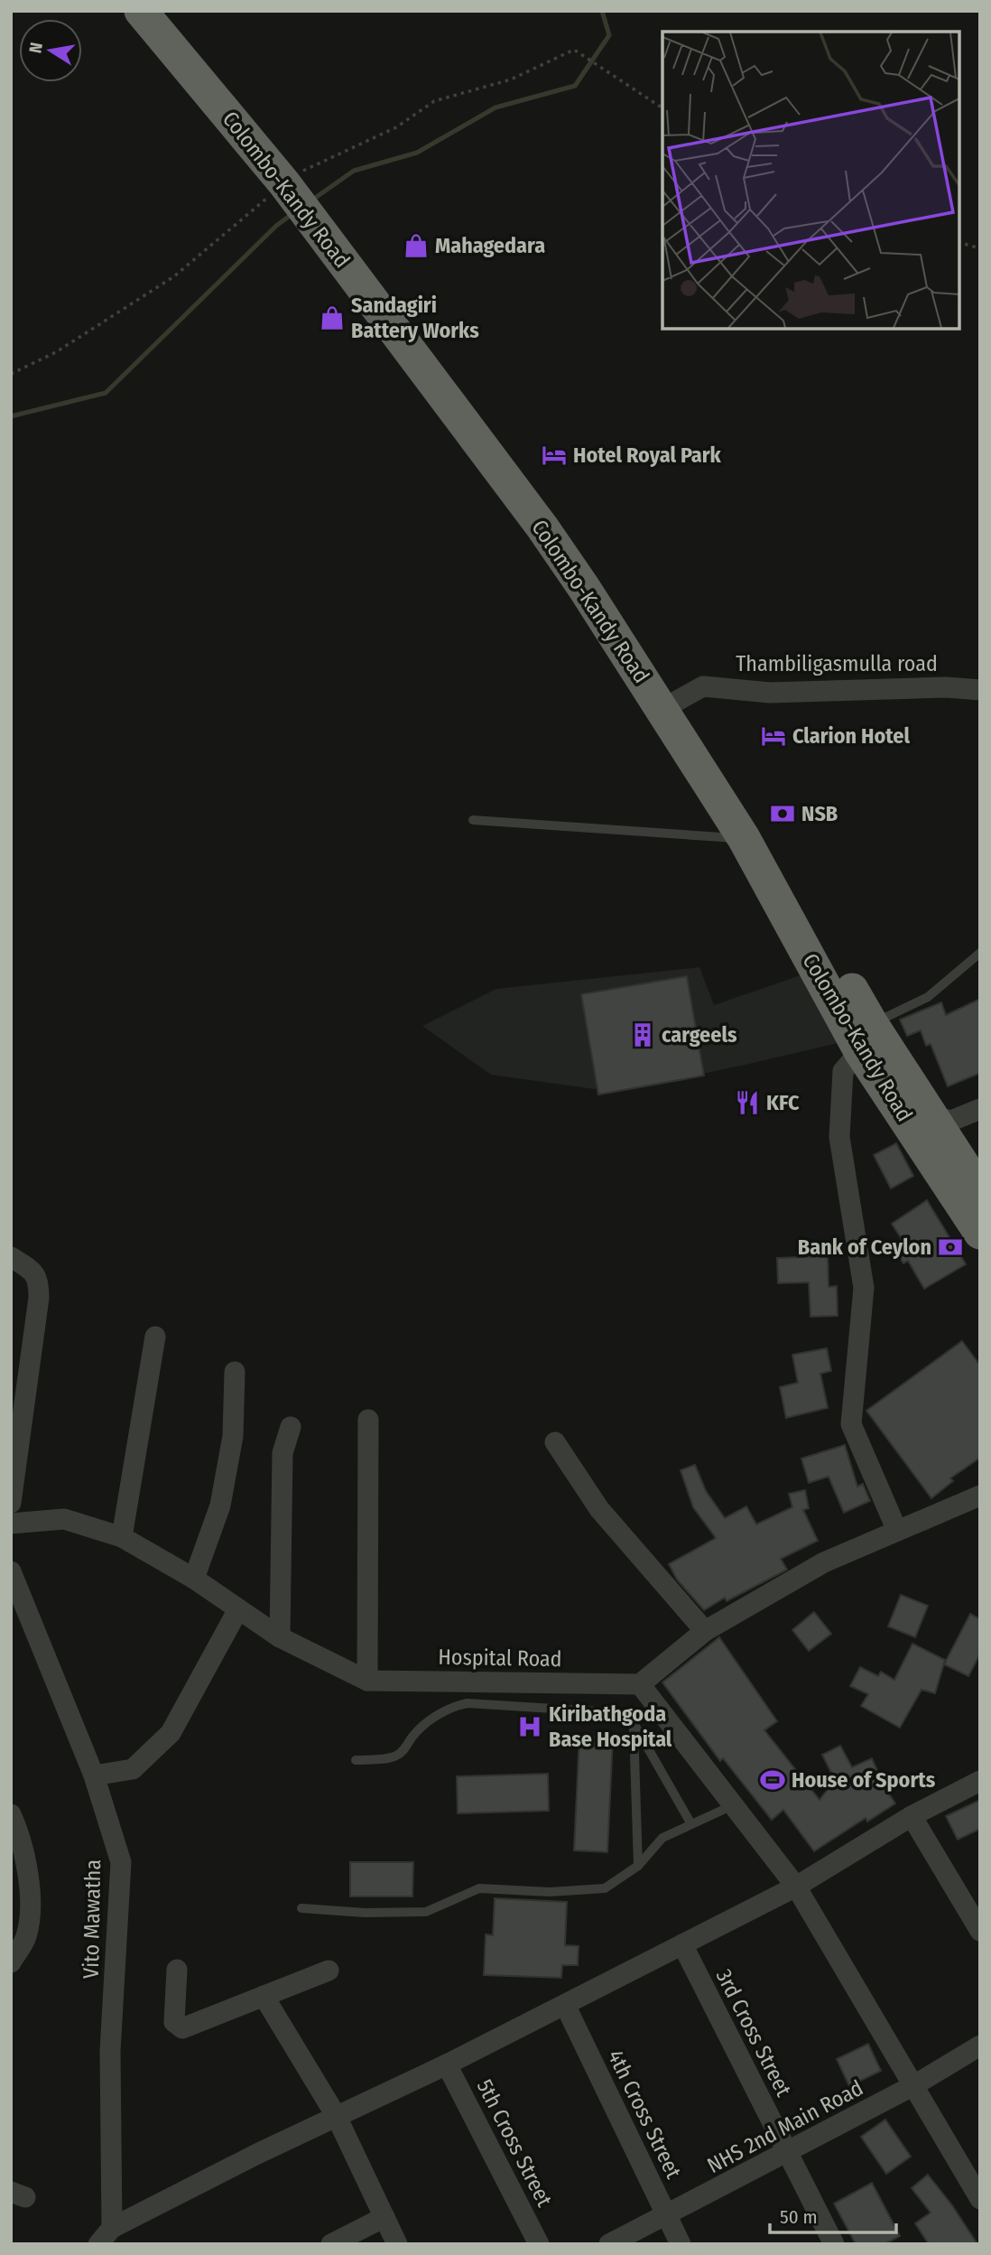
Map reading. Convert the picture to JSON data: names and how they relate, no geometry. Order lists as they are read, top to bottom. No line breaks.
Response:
{"streets":{"highway":["Colombo-Kandy Road"],"street":["Thambiligasmulla road","Hospital Road","Vito Mawatha","3rd Cross Street","4th Cross Street","NHS 2nd Main Road","5th Cross Street"]},"crossings":[["Colombo-Kandy Road","Thambiligasmulla road"],["3rd Cross Street","NHS 2nd Main Road"],["4th Cross Street","NHS 2nd Main Road"]],"places":{"shop":["Mahagedara","Sandagiri Battery Works"],"hotel":["Hotel Royal Park","Clarion Hotel"],"bank":["NSB","Bank of Ceylon"],"building":["cargeels"],"restaurant":["KFC"],"hospital":["Kiribathgoda Base Hospital"],"sports":["House of Sports"]},"scale_bar":"50 m","north":"left"}
